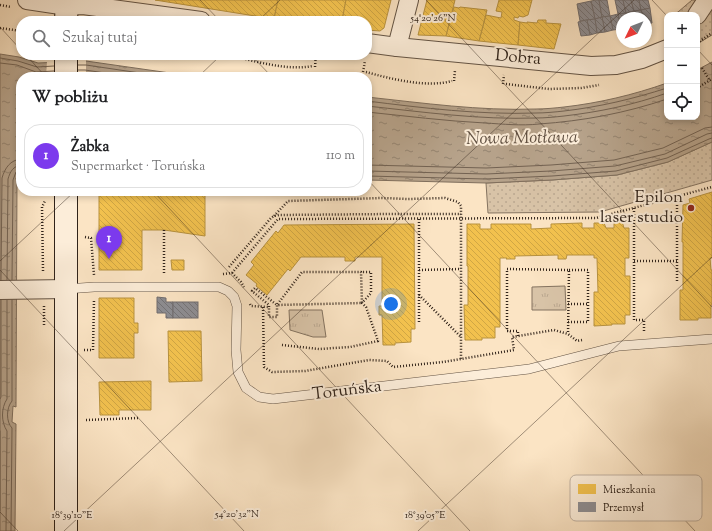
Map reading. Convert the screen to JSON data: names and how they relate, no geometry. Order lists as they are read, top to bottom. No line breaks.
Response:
{"streets":{"street":["Dobra"],"lane":["Toruńska"]},"water":["Nowa Motława"],"places":["Epilon laser studio"],"legend":["Mieszkania","Przemysł"],"north":"bottom left","page":{"map_buttons":["+","−"],"search":"Szukaj tutaj","heading":"W pobliżu","list":[{"mark":"1","name":"Żabka","note":"Supermarket · Toruńska","value":"110 m"}],"pins":"1"},"coordinates":["54°20'26\"N","54°20'32\"N","18°39'10\"E","18°39'05\"E"]}
